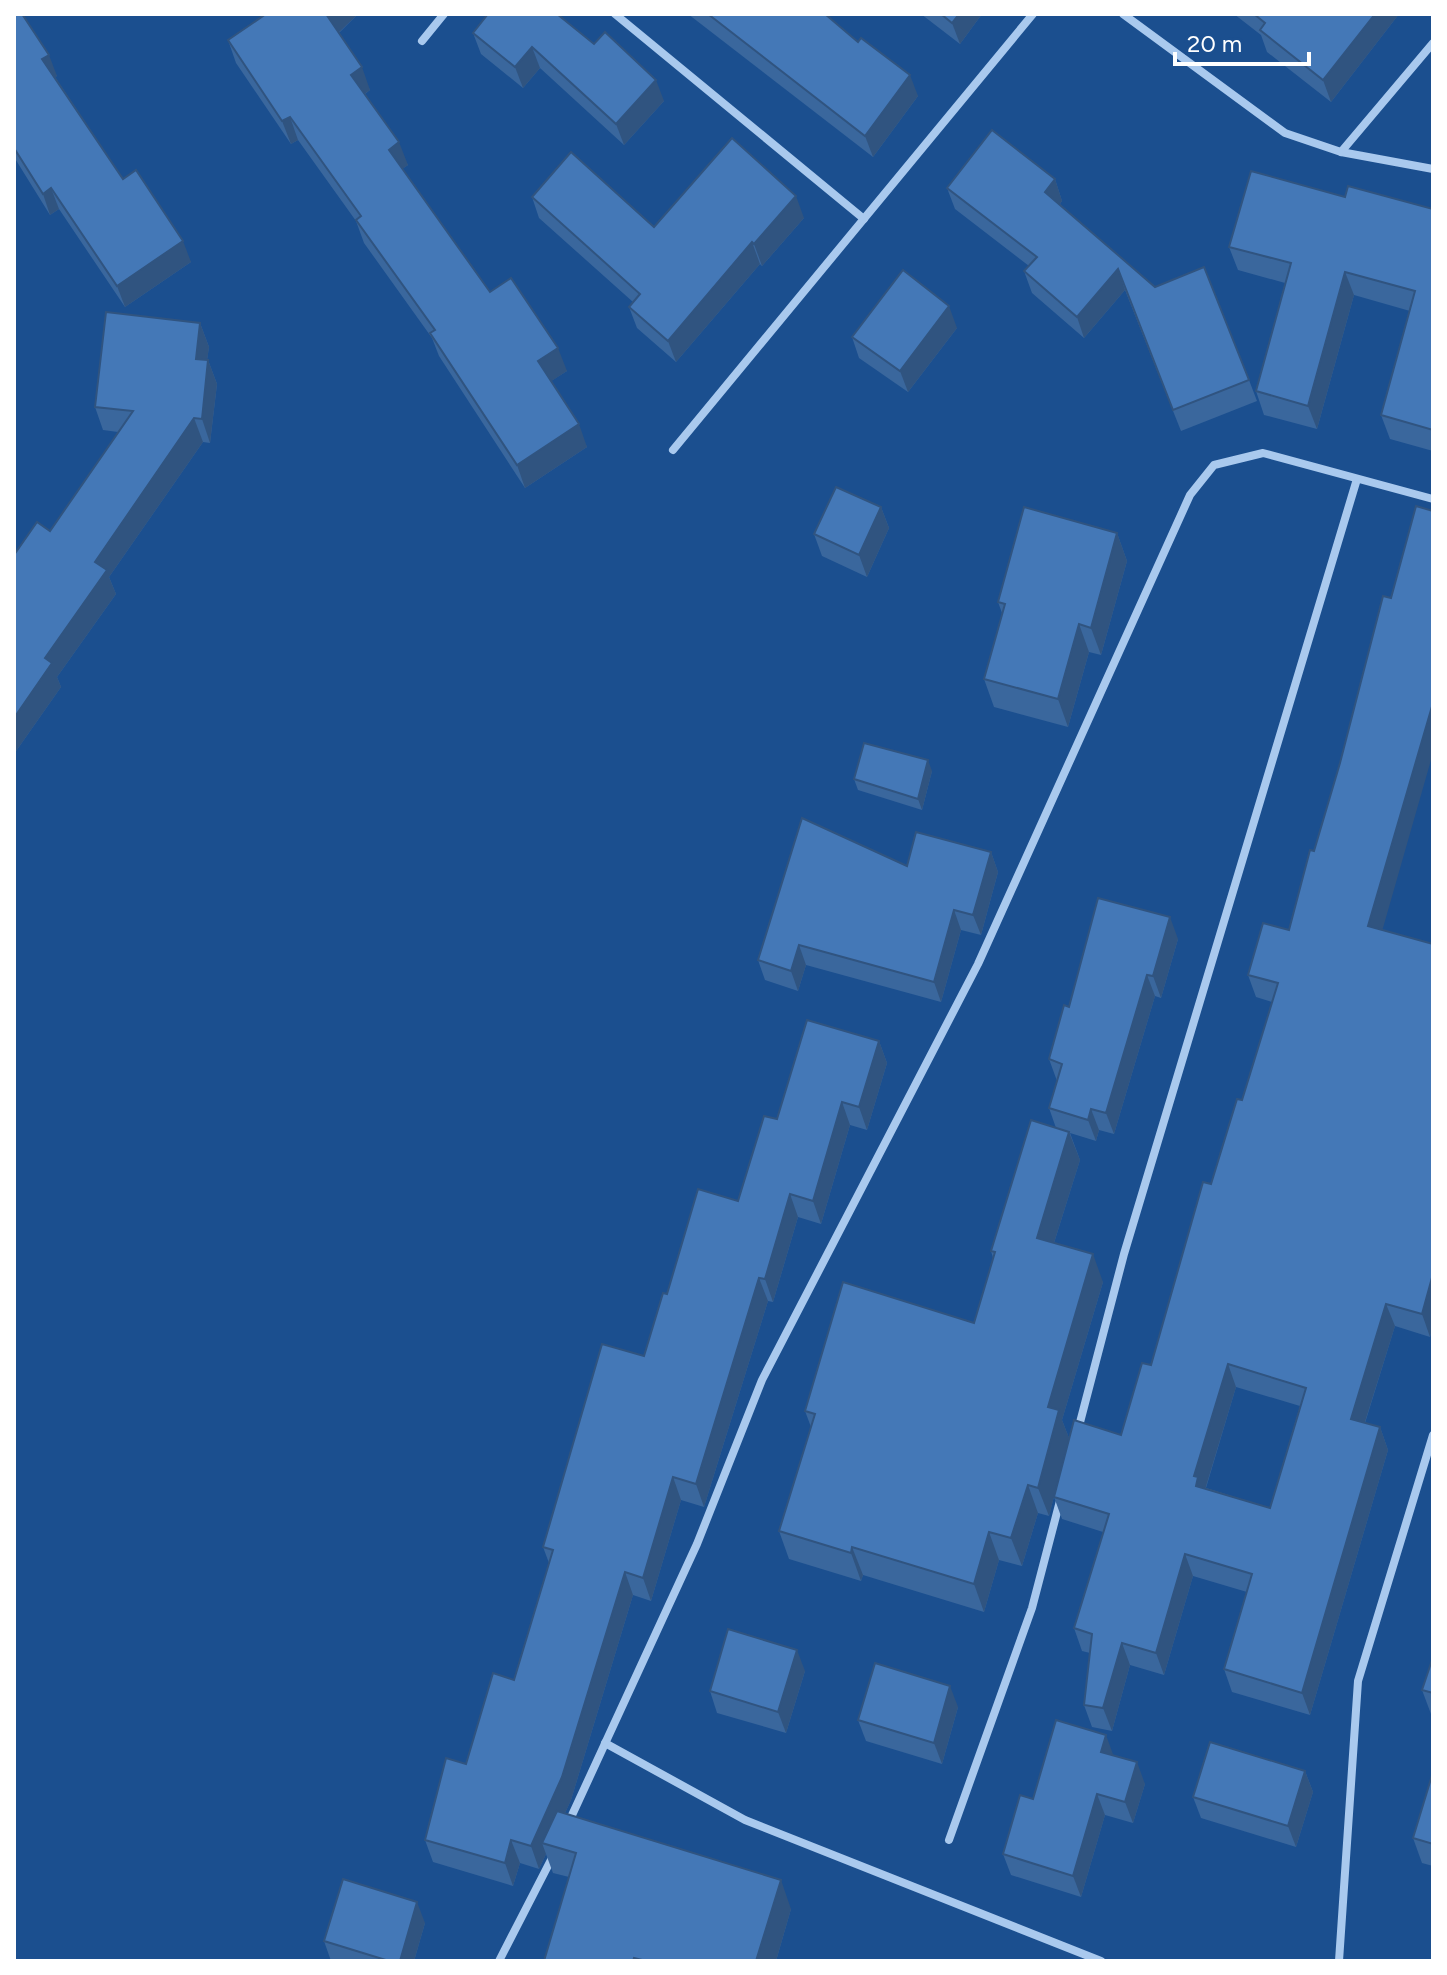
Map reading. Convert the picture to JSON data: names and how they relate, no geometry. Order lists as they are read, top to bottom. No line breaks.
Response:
{"scale_bar":"20 m"}
